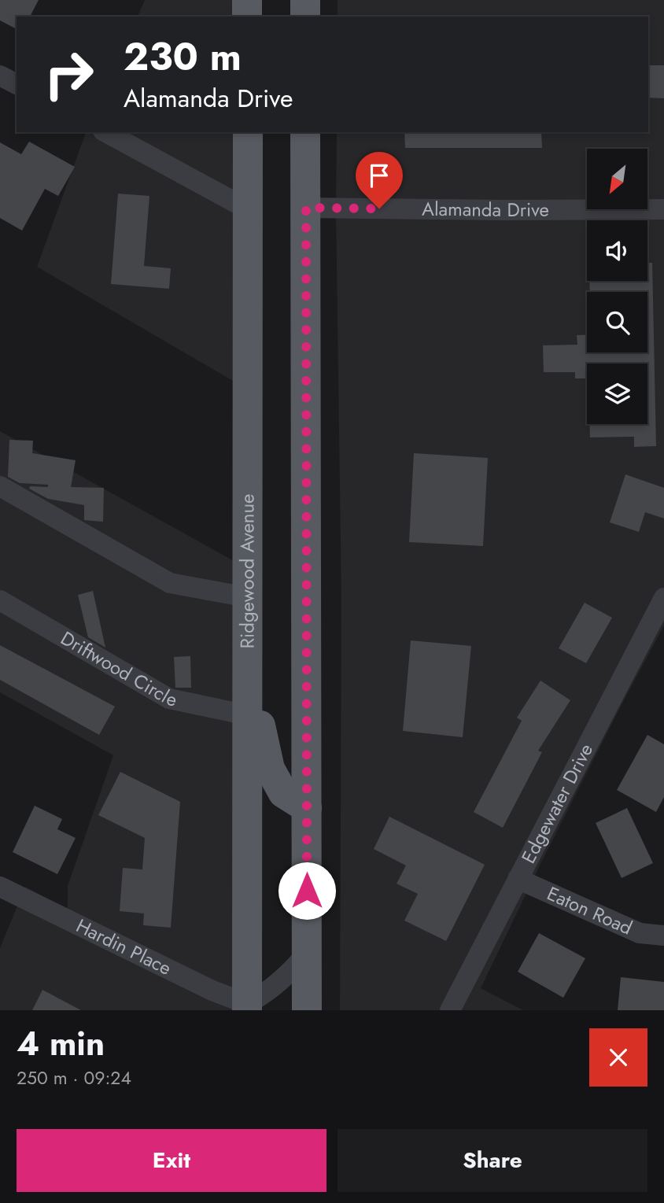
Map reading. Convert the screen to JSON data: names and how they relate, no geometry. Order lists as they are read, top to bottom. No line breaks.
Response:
{"streets":{"main road":["Ridgewood Avenue"],"street":["Alamanda Drive","Driftwood Circle","Edgewater Drive","Eaton Road","Hardin Place"]},"crossings":[["Ridgewood Avenue","Driftwood Circle"],["Ridgewood Avenue","Hardin Place"],["Edgewater Drive","Eaton Road"]],"north":"bottom left","page":{"turn":["230 m","Alamanda Drive"],"heading":["4 min","250 m · 09:24"],"buttons":["Exit","Share"]}}
